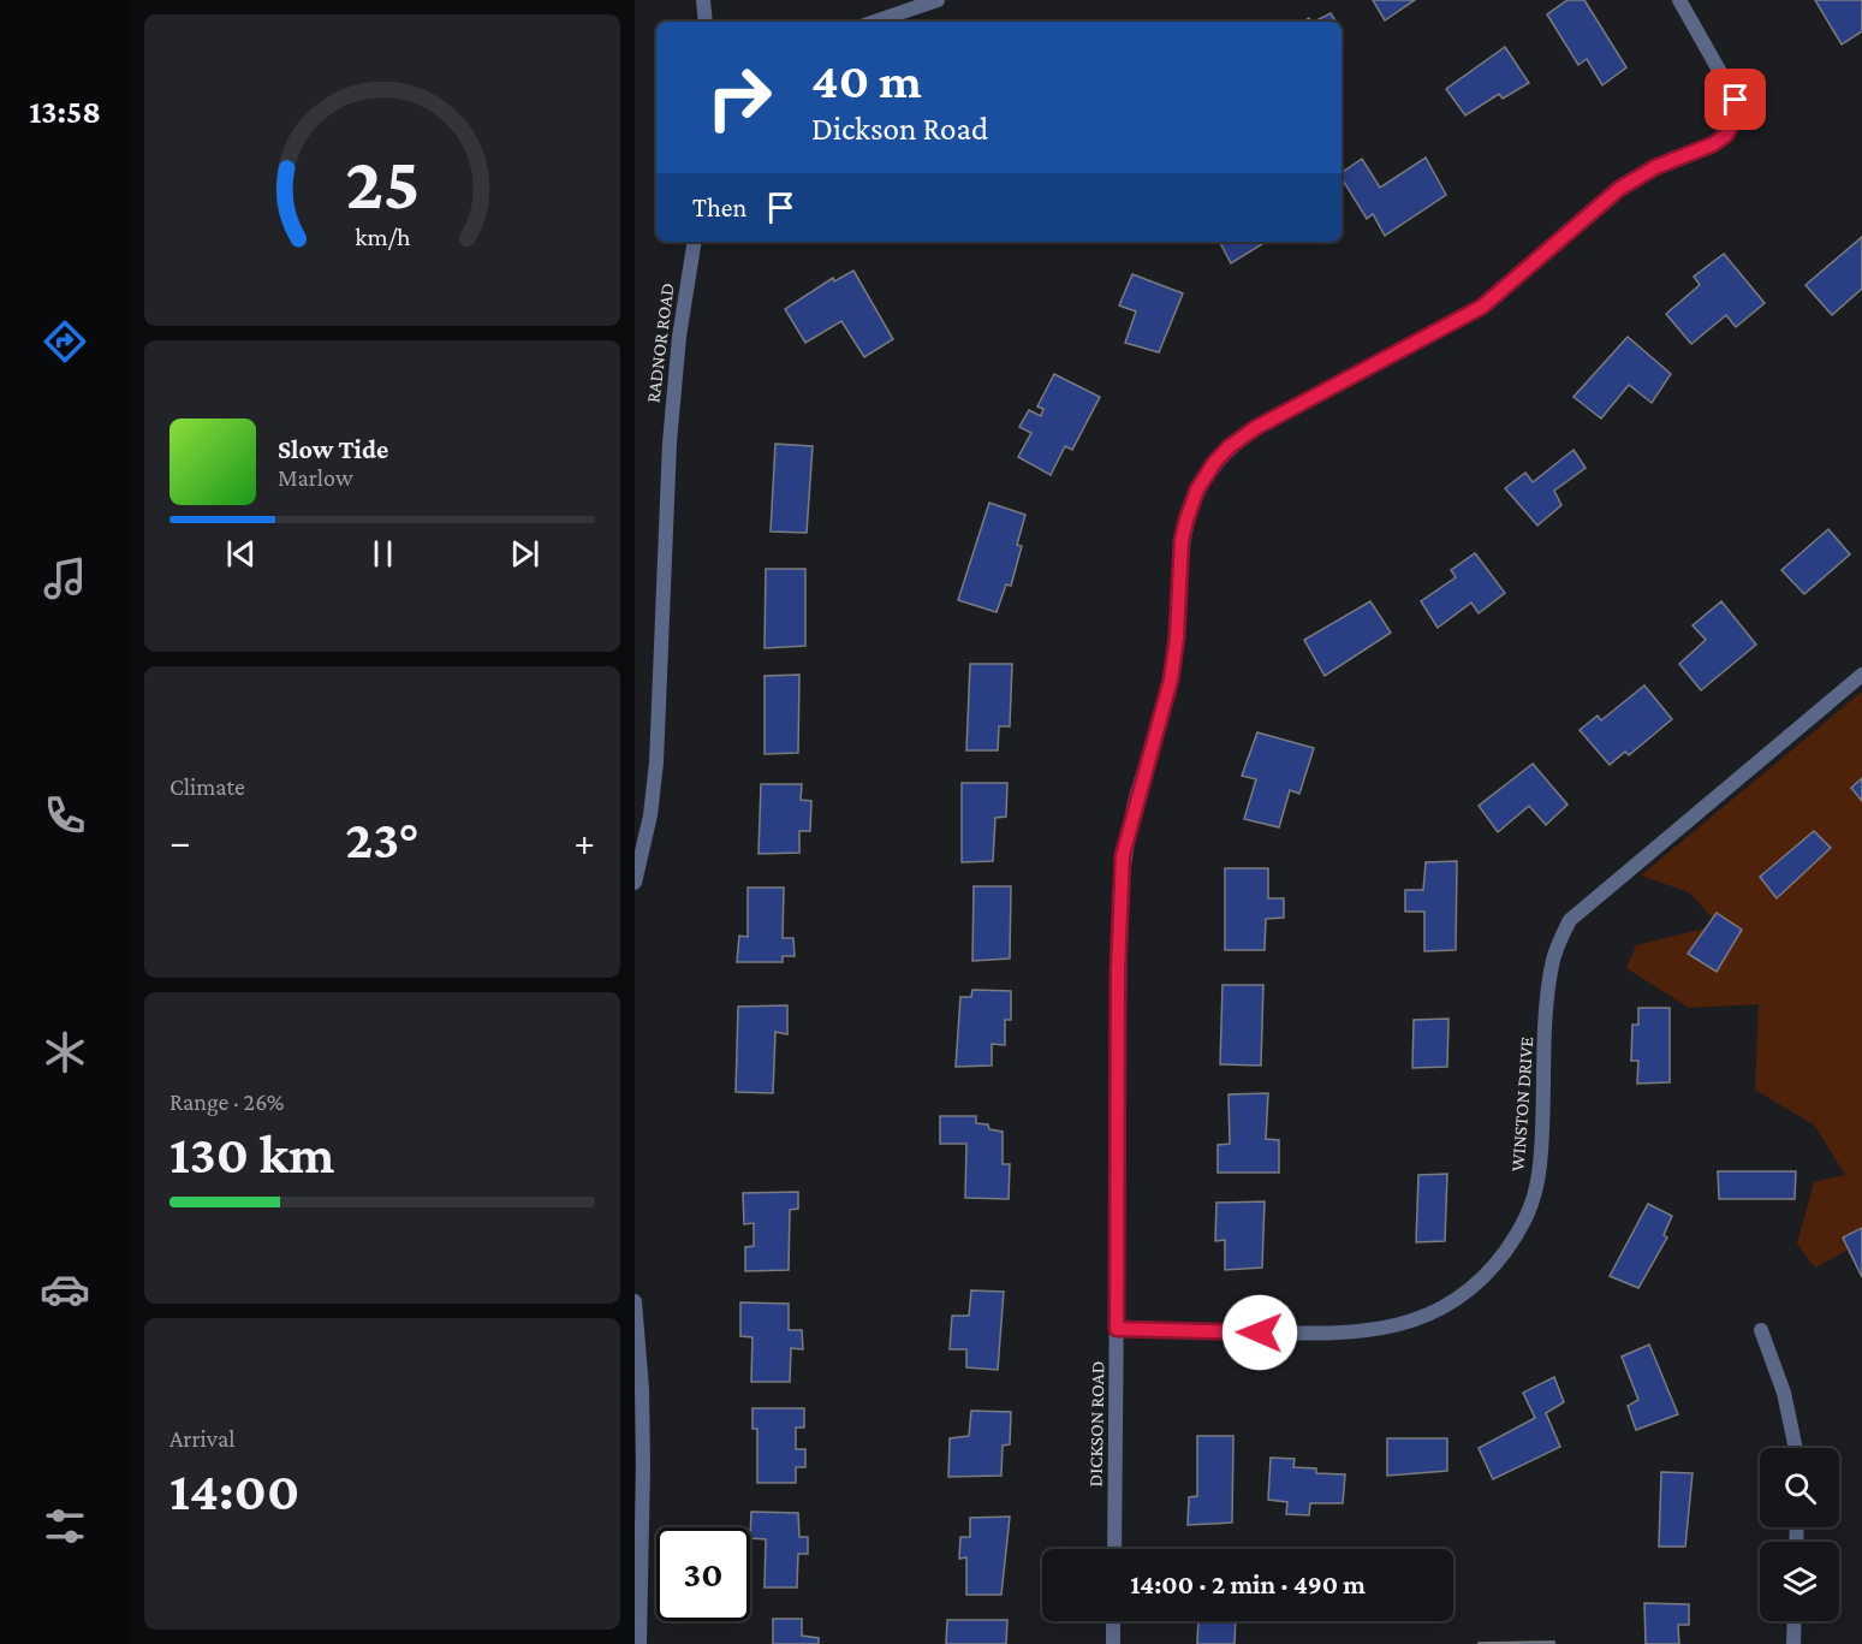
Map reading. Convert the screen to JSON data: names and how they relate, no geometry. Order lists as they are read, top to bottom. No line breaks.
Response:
{"streets":{"street":["RADNOR ROAD","WINSTON DRIVE","DICKSON ROAD"]},"crossings":[["WINSTON DRIVE","DICKSON ROAD"]],"page":{"tabs":"13:58","turn":["40 m","Dickson Road"],"then":"Then","song":["Slow Tide","Marlow"],"tile":["Climate",["Range · 26%","130 km"],["Arrival","14:00"]],"heat":["−","23°","+"],"limit":"30","trip":"14:00 · 2 min · 490 m","gauge":["25","km/h"]}}
